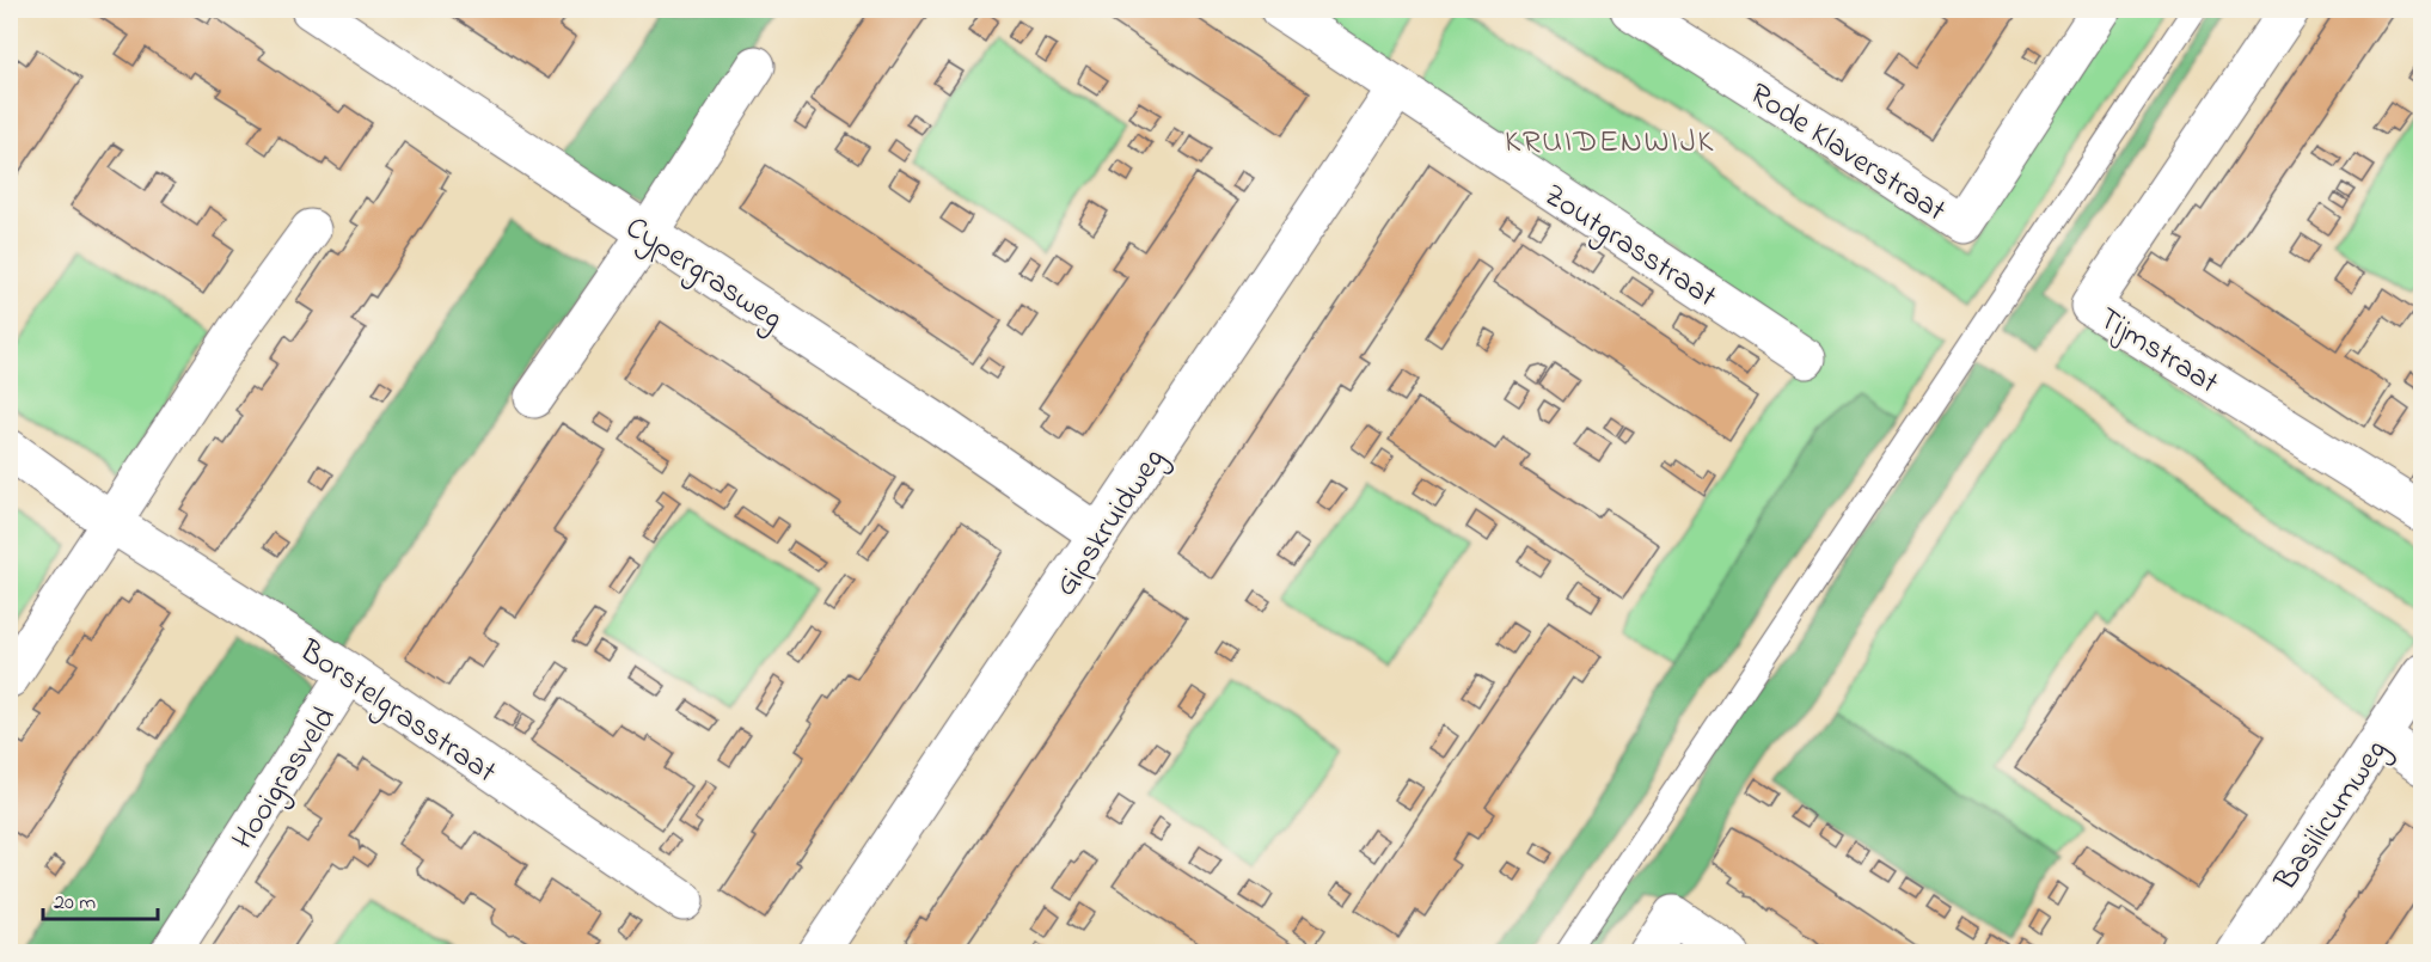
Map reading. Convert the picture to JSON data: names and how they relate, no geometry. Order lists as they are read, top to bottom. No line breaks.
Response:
{"streets":{"street":["Rode Klaverstraat","Zoutgrasstraat","Cypergrasweg","Tijmstraat","Gipskruidweg","Borstelgrasstraat","Hooigrasveld","Basilicumweg"]},"crossings":[["Zoutgrasstraat","Gipskruidweg"],["Cypergrasweg","Gipskruidweg"],["Borstelgrasstraat","Hooigrasveld"]],"districts":["KRUIDENWIJK"],"scale_bar":"20 m"}
